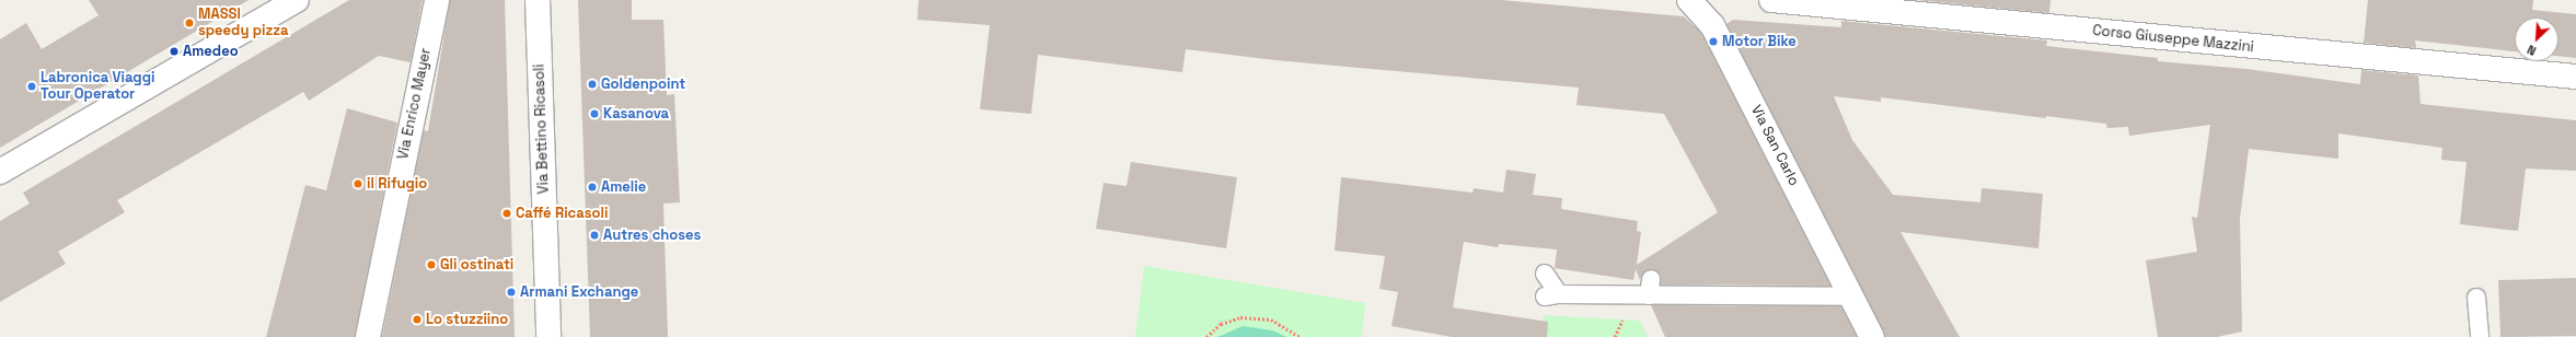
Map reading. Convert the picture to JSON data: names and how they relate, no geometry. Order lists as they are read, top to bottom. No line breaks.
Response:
{"streets":{"street":["Corso Giuseppe Mazzini","Via Enrico Mayer","Via Bettino Ricasoli","Via San Carlo"]},"places":["MASSI speedy pizza","Motor Bike","Amedeo","Goldenpoint","Labronica Viaggi Tour Operator","Kasanova","il Rifugio","Amelie","Caffé Ricasoli","Autres choses","Gli ostinati","Armani Exchange","Lo stuzziino"],"north":"bottom left"}
